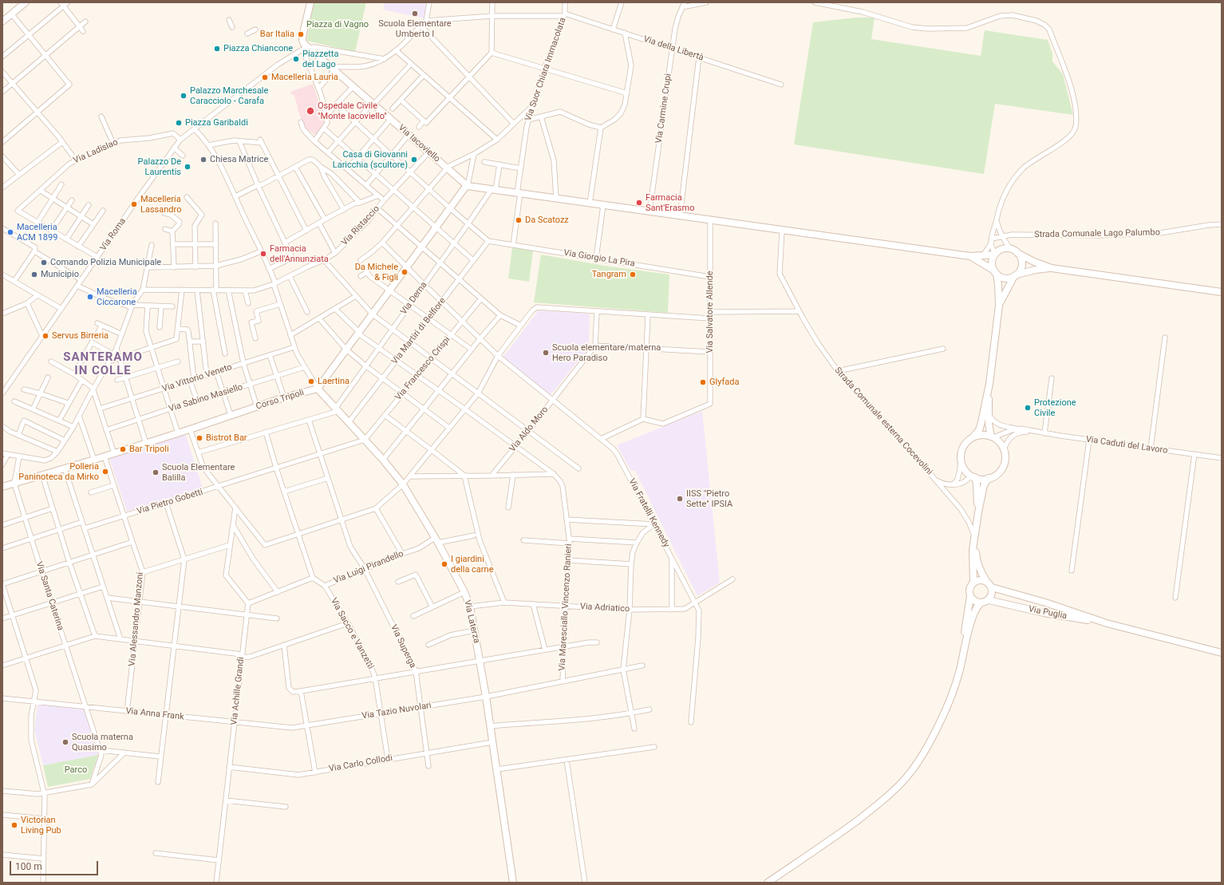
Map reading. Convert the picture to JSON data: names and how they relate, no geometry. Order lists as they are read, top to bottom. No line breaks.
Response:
{"streets":{"main road":["Via Iacoviello","Corso Tripoli","Via Puglia","Via Laterza"],"street":["Via della Libertà","Via Suor Chiara Immacolata","Via Carmine Crupi","Via Ladislao","Via Ristaccio","Strada Comunale Lago Palumbo","Via Roma","Via Giorgio La Pira","Via Derna","Via Salvatore Allende","Via Martiri di Belfiore","Via Francesco Crispi","Via Vittorio Veneto","Via Sabino Masiello","Strada Comunale esterna Cocevolini","Via Aldo Moro","Via Caduti del Lavoro","Via Pietro Gobetti","Via Fratelli Kennedy","Via Luigi Pirandello","Via Santa Caterina","Via Maresciallo Vincenzo Ranieri","Via Adriatico","Via Alessandro Manzoni","Via Sacco e Vanzetti","Via Superga","Via Achille Grandi","Via Tazio Nuvolari","Via Anna Frank","Via Carlo Collodi"]},"crossings":[["Via della Libertà","Via Suor Chiara Immacolata"],["Via della Libertà","Via Carmine Crupi"],["Via Suor Chiara Immacolata","Via Giorgio La Pira"],["Via Iacoviello","Via Ristaccio"],["Via Iacoviello","Via Roma"],["Via Ladislao","Via Roma"],["Via Giorgio La Pira","Via Salvatore Allende"],["Via Giorgio La Pira","Via Martiri di Belfiore"],["Via Derna","Via Fratelli Kennedy"],["Via Derna","Via Maresciallo Vincenzo Ranieri"],["Via Derna","Via Laterza"],["Via Martiri di Belfiore","Via Fratelli Kennedy"],["Via Martiri di Belfiore","Via Maresciallo Vincenzo Ranieri"],["Via Martiri di Belfiore","Via Laterza"],["Via Francesco Crispi","Via Pietro Gobetti"],["Via Francesco Crispi","Via Fratelli Kennedy"],["Via Francesco Crispi","Via Maresciallo Vincenzo Ranieri"],["Via Francesco Crispi","Via Laterza"],["Corso Tripoli","Via Santa Caterina"],["Corso Tripoli","Via Alessandro Manzoni"],["Corso Tripoli","Via Laterza"],["Via Aldo Moro","Via Fratelli Kennedy"],["Via Aldo Moro","Via Maresciallo Vincenzo Ranieri"],["Via Pietro Gobetti","Via Alessandro Manzoni"],["Via Pietro Gobetti","Via Laterza"],["Via Pietro Gobetti","Via Superga"],["Via Fratelli Kennedy","Via Adriatico"],["Via Luigi Pirandello","Via Laterza"],["Via Luigi Pirandello","Via Sacco e Vanzetti"],["Via Luigi Pirandello","Via Superga"],["Via Santa Caterina","Via Anna Frank"],["Via Maresciallo Vincenzo Ranieri","Via Adriatico"],["Via Maresciallo Vincenzo Ranieri","Via Tazio Nuvolari"],["Via Adriatico","Via Laterza"],["Via Alessandro Manzoni","Via Anna Frank"],["Via Laterza","Via Tazio Nuvolari"],["Via Laterza","Via Carlo Collodi"],["Via Sacco e Vanzetti","Via Tazio Nuvolari"],["Via Sacco e Vanzetti","Via Carlo Collodi"],["Via Superga","Via Tazio Nuvolari"],["Via Superga","Via Carlo Collodi"],["Via Achille Grandi","Via Anna Frank"],["Via Achille Grandi","Via Carlo Collodi"],["Via Tazio Nuvolari","Via Anna Frank"]],"districts":["SANTERAMO IN COLLE"],"parks":["Piazza di Vagno","Parco"],"places":["Scuola Elementare Umberto I","Bar Italia","Piazza Chiancone","Piazzetta del Lago","Macelleria Lauria","Palazzo Marchesale Caracciolo - Carafa","Ospedale Civile \"Monte Iacoviello\"","Piazza Garibaldi","Chiesa Matrice","Casa di Giovanni Laricchia (scultore)","Palazzo De Laurentis","Farmacia Sant'Erasmo","Macelleria Lassandro","Da Scatozz","Macelleria ACM 1899","Farmacia dell'Annunziata","Comando Polizia Municipale","Da Michele & Figli","Municipio","Tangram","Macelleria Ciccarone","Servus Birreria","Scuola elementare/materna Hero Paradiso","Laertina","Glyfada","Protezione Civile","Bistrot Bar","Bar Tripoli","Polleria Paninoteca da Mirko","Scuola Elementare Balilla","IISS \"Pietro Sette\" IPSIA","I giardini della carne","Scuola materna Quasimo","Victorian Living Pub"],"scale_bar":"100 m"}
